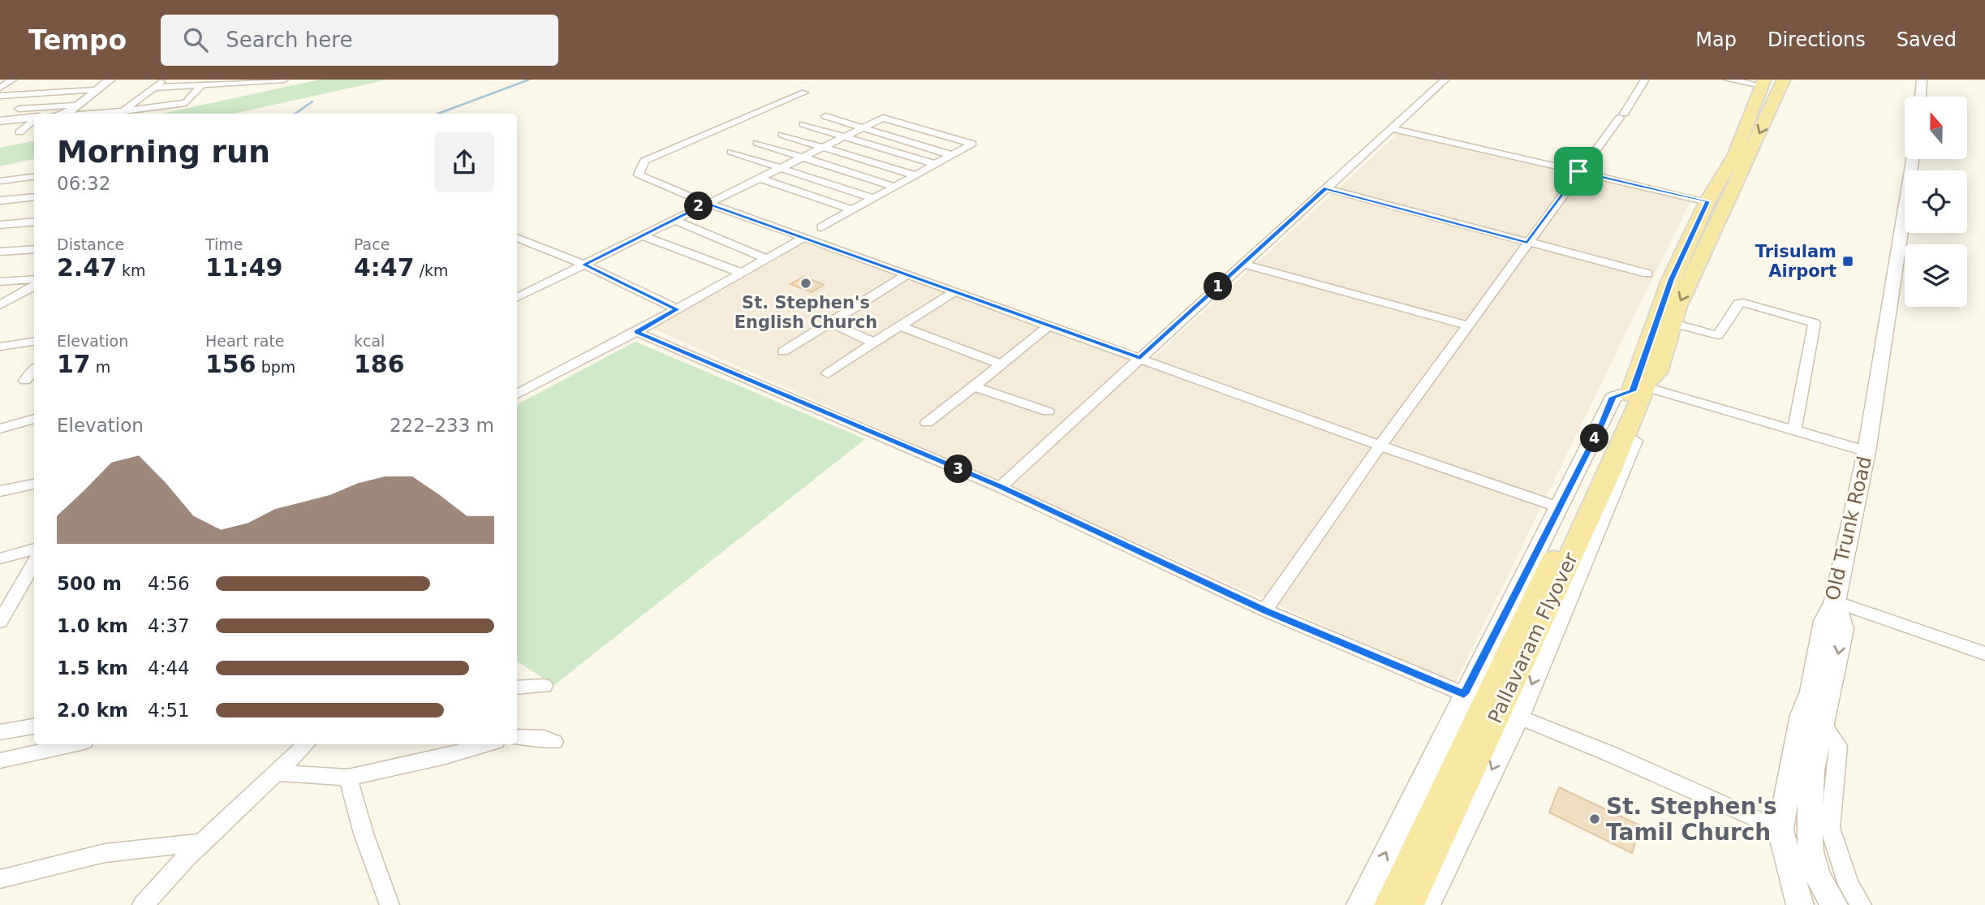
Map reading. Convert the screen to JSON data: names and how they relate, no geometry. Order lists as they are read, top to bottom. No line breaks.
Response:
{"streets":{"main road":["Pallavaram Flyover"],"street":["Old Trunk Road"]},"places":{"transit":["Trisulam Airport"],"other":["St. Stephen's English Church","St. Stephen's Tamil Church"]},"north":"top","page":{"header":"Tempo","search":"Search here","nav":["Map","Directions","Saved"],"heading":["Morning run","06:32"],"pins":["2","1","4","3"],"stats":[["Distance","2.47 km"],["Time","11:49"],["Pace","4:47 /km"],["Elevation","17 m"],["Heart rate","156 bpm"],["kcal","186"]],"chart":["Elevation","222–233 m"],"list":[{"name":"500 m","note":"4:56"},{"name":"1.0 km","note":"4:37"},{"name":"1.5 km","note":"4:44"},{"name":"2.0 km","note":"4:51"}]}}
